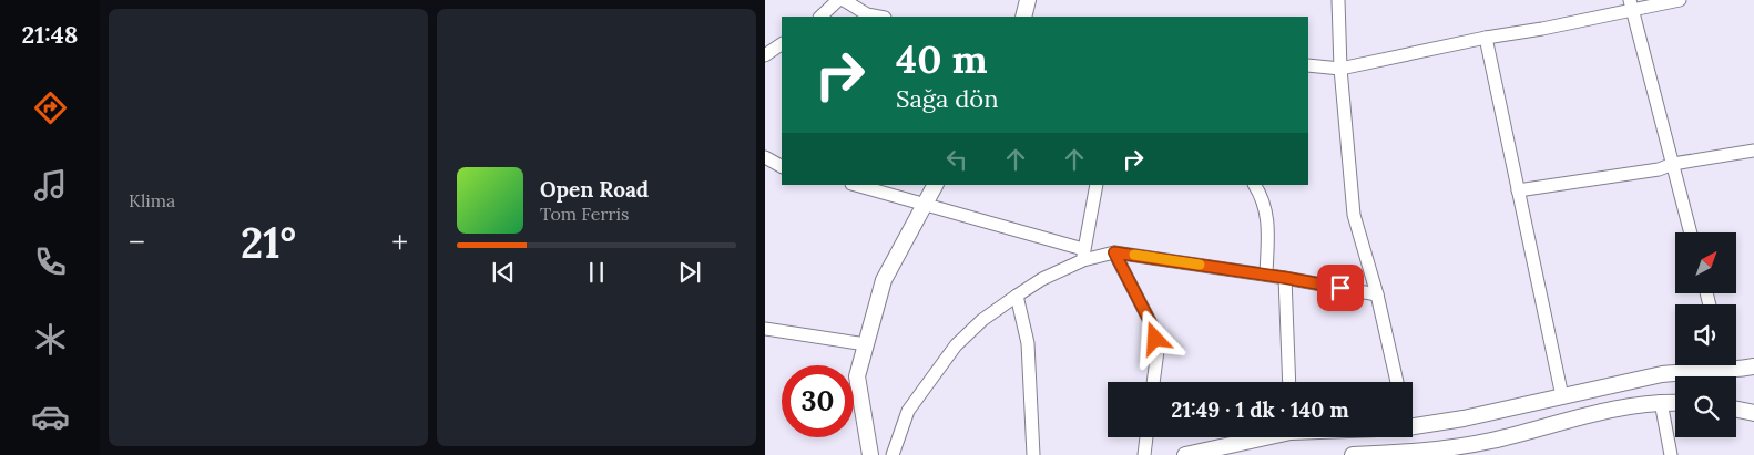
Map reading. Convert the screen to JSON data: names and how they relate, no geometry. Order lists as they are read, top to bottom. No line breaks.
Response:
{"north":"top right","page":{"tabs":"21:48","tile":"Klima","turn":["40 m","Sağa dön"],"song":["Open Road","Tom Ferris"],"heat":["−","21°","+"],"limit":"30","trip":"21:49 · 1 dk · 140 m"}}
